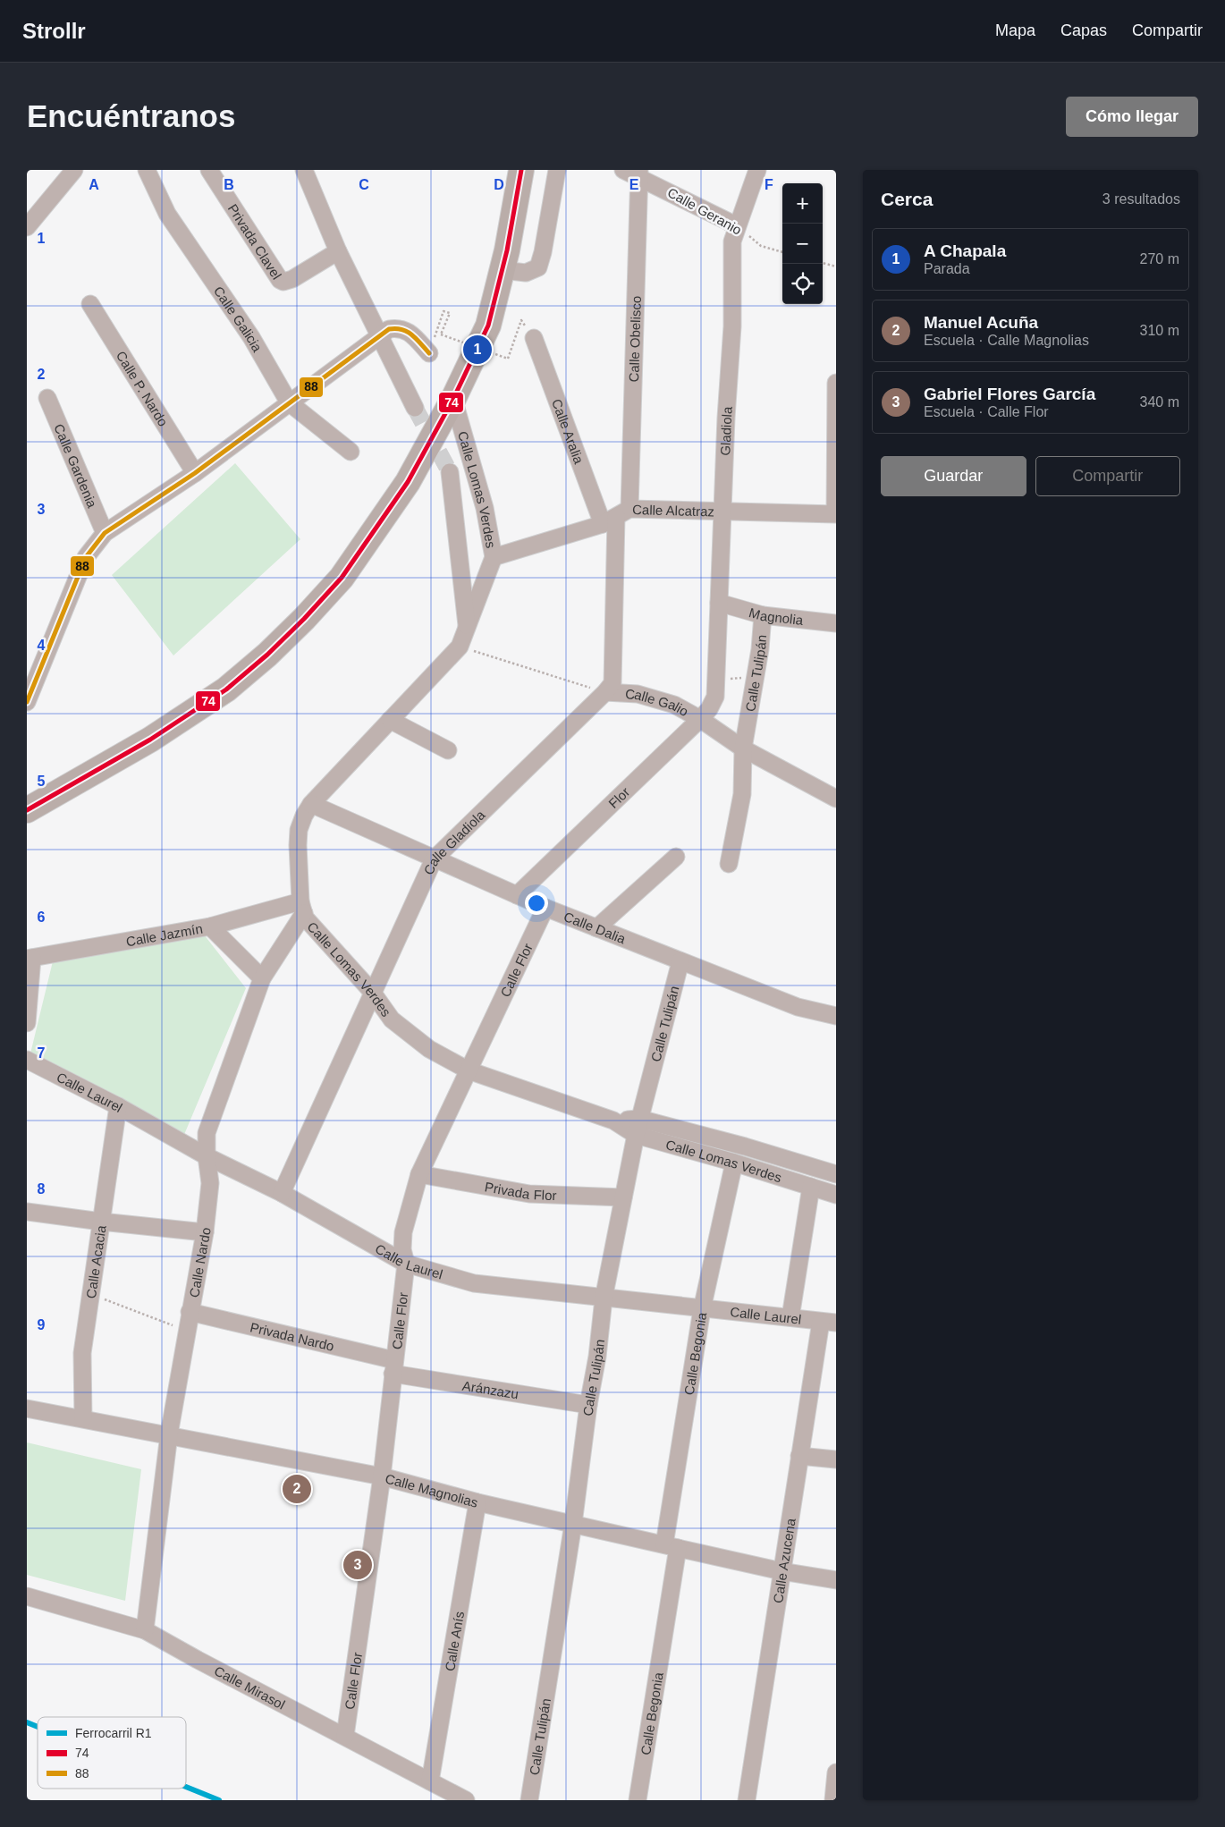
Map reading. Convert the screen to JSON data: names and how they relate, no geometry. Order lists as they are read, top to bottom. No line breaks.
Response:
{"streets":{"street":["Calle Geranio","Privada Clavel","Calle Galicia","Calle Obelisco","Calle P. Nardo","Calle Aralia","Gladiola","Calle Gardenia","Calle Lomas Verdes","Calle Alcatraz","Magnolia","Calle Tulipán","Calle Galio","Flor","Calle Gladiola","Calle Dalia","Calle Jazmín","Calle Flor","Calle Laurel","Privada Flor","Calle Acacia","Calle Nardo","Privada Nardo","Calle Begonia","Aránzazu","Calle Magnolias","Calle Azucena","Calle Anís","Calle Mirasol"]},"crossings":[["Calle Geranio","Calle Obelisco"],["Calle Geranio","Gladiola"],["Calle Obelisco","Calle Aralia"],["Calle Obelisco","Calle Alcatraz"],["Calle Obelisco","Calle Gladiola"],["Calle Aralia","Calle Alcatraz"],["Calle Aralia","Calle Gladiola"],["Gladiola","Calle Alcatraz"],["Gladiola","Magnolia"],["Gladiola","Flor"],["Calle Lomas Verdes","Calle Alcatraz"],["Calle Lomas Verdes","Calle Tulipán"],["Calle Lomas Verdes","Calle Galio"],["Calle Lomas Verdes","Calle Gladiola"],["Calle Lomas Verdes","Calle Dalia"],["Calle Lomas Verdes","Calle Jazmín"],["Calle Lomas Verdes","Calle Flor"],["Calle Lomas Verdes","Calle Nardo"],["Calle Lomas Verdes","Calle Begonia"],["Calle Alcatraz","Calle Gladiola"],["Magnolia","Calle Tulipán"],["Calle Tulipán","Calle Galio"],["Calle Tulipán","Calle Dalia"],["Calle Tulipán","Calle Laurel"],["Calle Tulipán","Privada Flor"],["Calle Tulipán","Aránzazu"],["Calle Tulipán","Calle Magnolias"],["Calle Galio","Flor"],["Calle Galio","Calle Gladiola"],["Flor","Calle Dalia"],["Calle Gladiola","Calle Dalia"],["Calle Gladiola","Calle Laurel"],["Calle Dalia","Calle Flor"],["Calle Jazmín","Calle Nardo"],["Calle Flor","Calle Laurel"],["Calle Flor","Privada Flor"],["Calle Flor","Privada Nardo"],["Calle Flor","Aránzazu"],["Calle Flor","Calle Magnolias"],["Calle Flor","Calle Mirasol"],["Calle Laurel","Calle Acacia"],["Calle Laurel","Calle Nardo"],["Calle Laurel","Calle Begonia"],["Calle Laurel","Calle Azucena"],["Calle Acacia","Calle Magnolias"],["Calle Nardo","Privada Nardo"],["Calle Nardo","Calle Magnolias"],["Calle Nardo","Calle Mirasol"],["Privada Nardo","Aránzazu"],["Calle Begonia","Calle Magnolias"],["Calle Magnolias","Calle Azucena"],["Calle Magnolias","Calle Anís"],["Calle Anís","Calle Mirasol"]],"lines":["transit line 74","transit line 88","rail line R1"],"legend":["Ferrocarril R1","74","88"],"page":{"header":"Strollr","nav":["Mapa","Capas","Compartir"],"buttons":["Cómo llegar",["Guardar","Compartir"]],"title":"Encuéntranos","heading":["Cerca","3 resultados"],"map_buttons":["+","−"],"list":[{"mark":"1","name":"A Chapala","note":"Parada","value":"270 m"},{"mark":"2","name":"Manuel Acuña","note":"Escuela · Calle Magnolias","value":"310 m"},{"mark":"3","name":"Gabriel Flores García","note":"Escuela · Calle Flor","value":"340 m"}],"pins":["1","2","3"]},"grid":{"columns":["A","B","C","D","E","F"],"rows":["1","2","3","4","5","6","7","8","9"]}}
